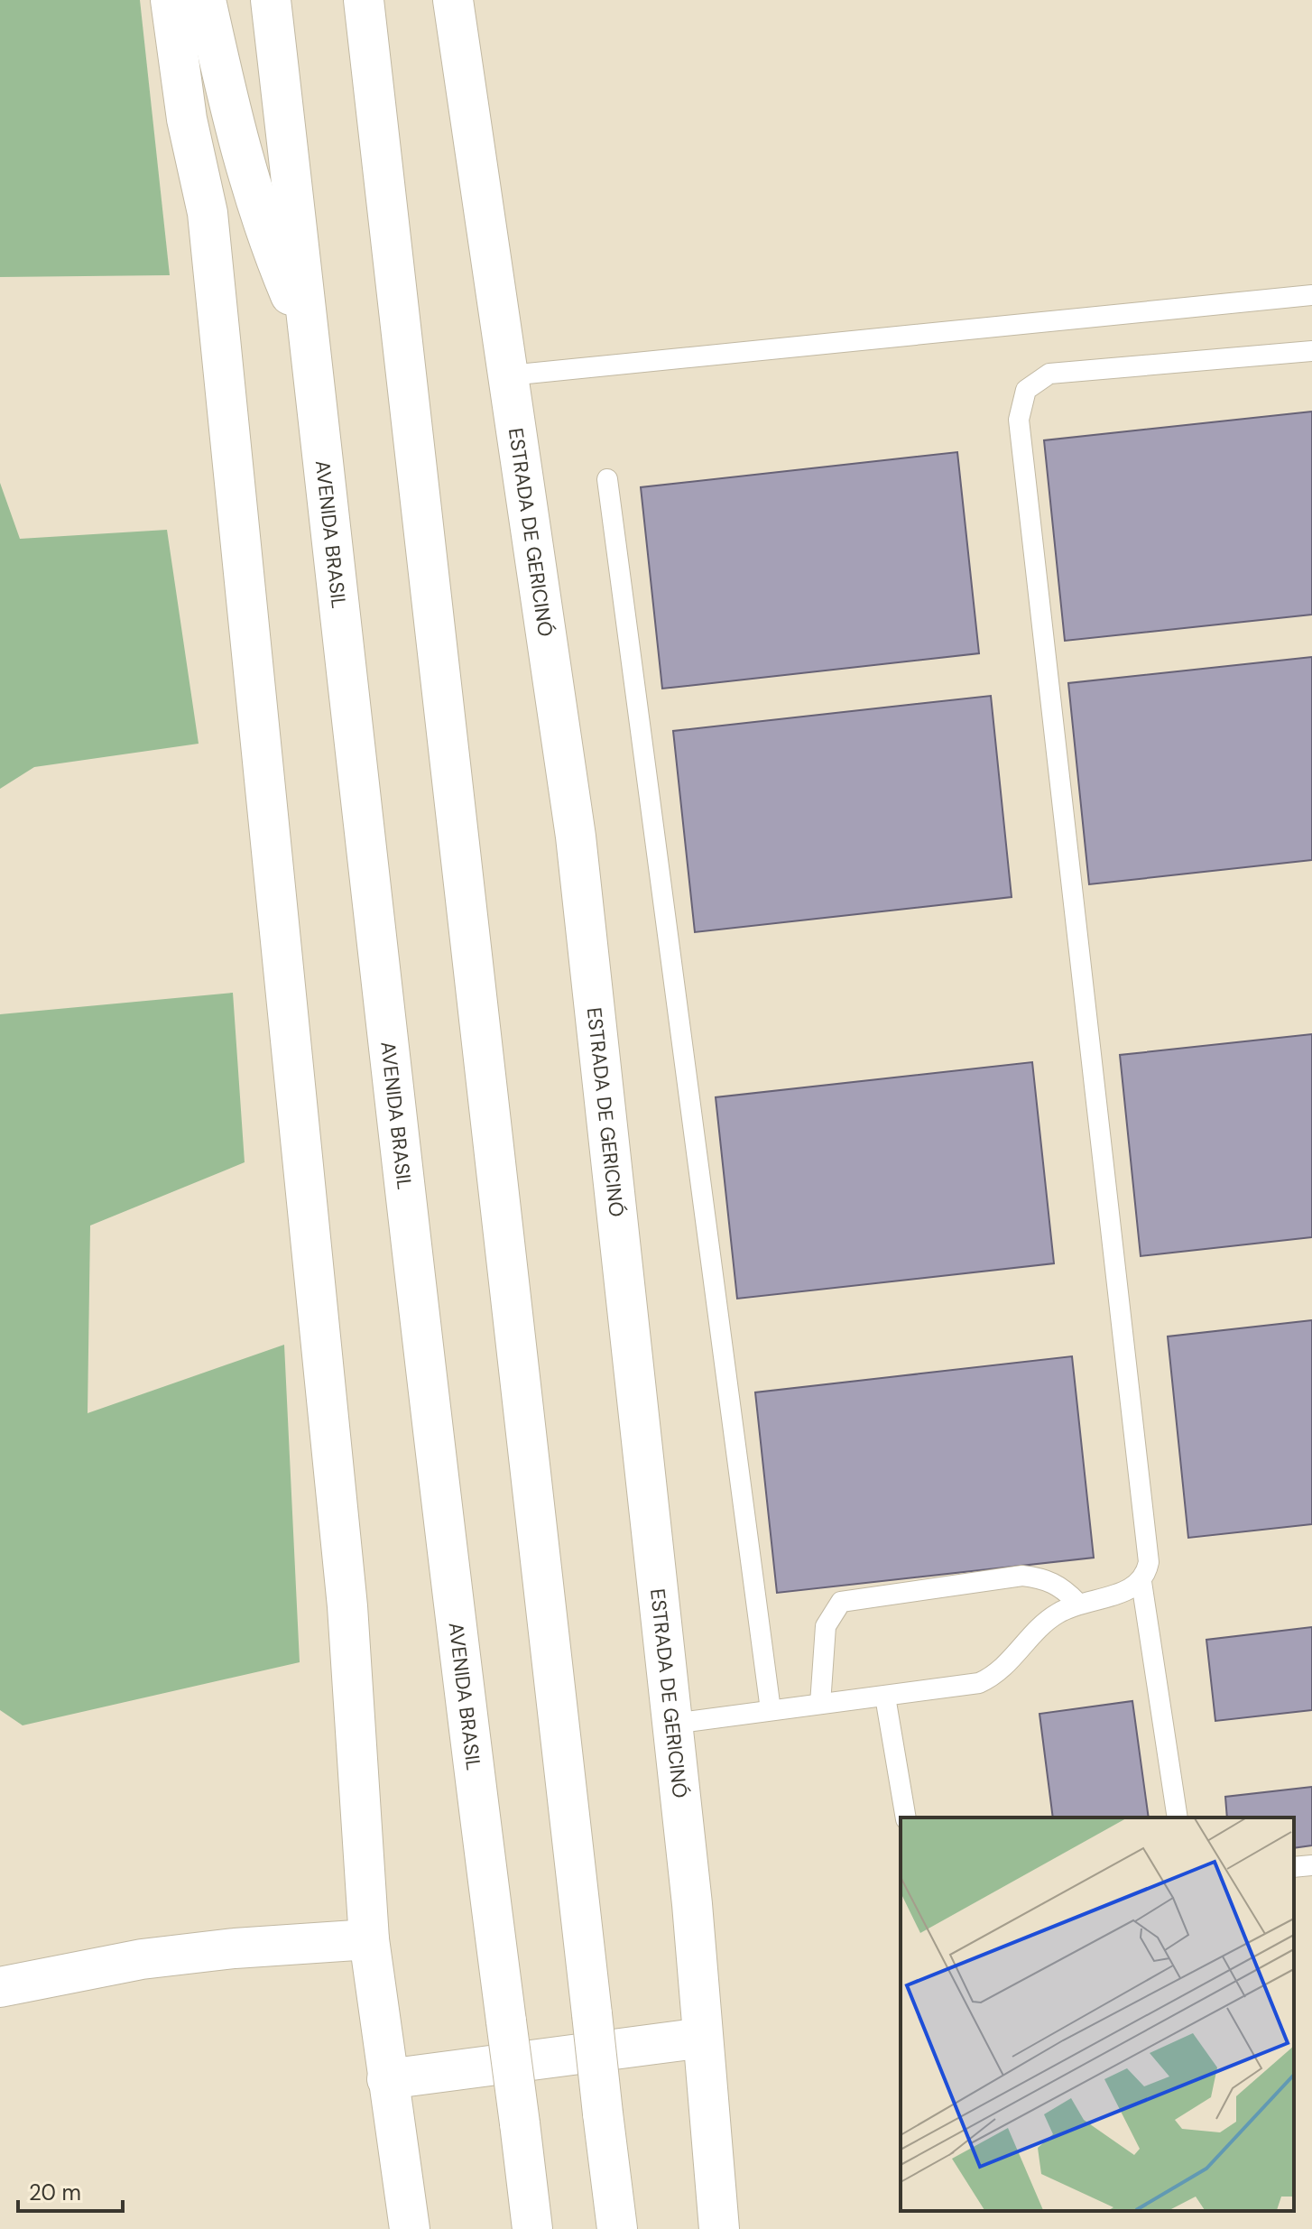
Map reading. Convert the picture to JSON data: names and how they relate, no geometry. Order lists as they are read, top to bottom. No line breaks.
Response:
{"streets":{"main road":["ESTRADA DE GERICINÓ","AVENIDA BRASIL"]},"scale_bar":"20 m"}
